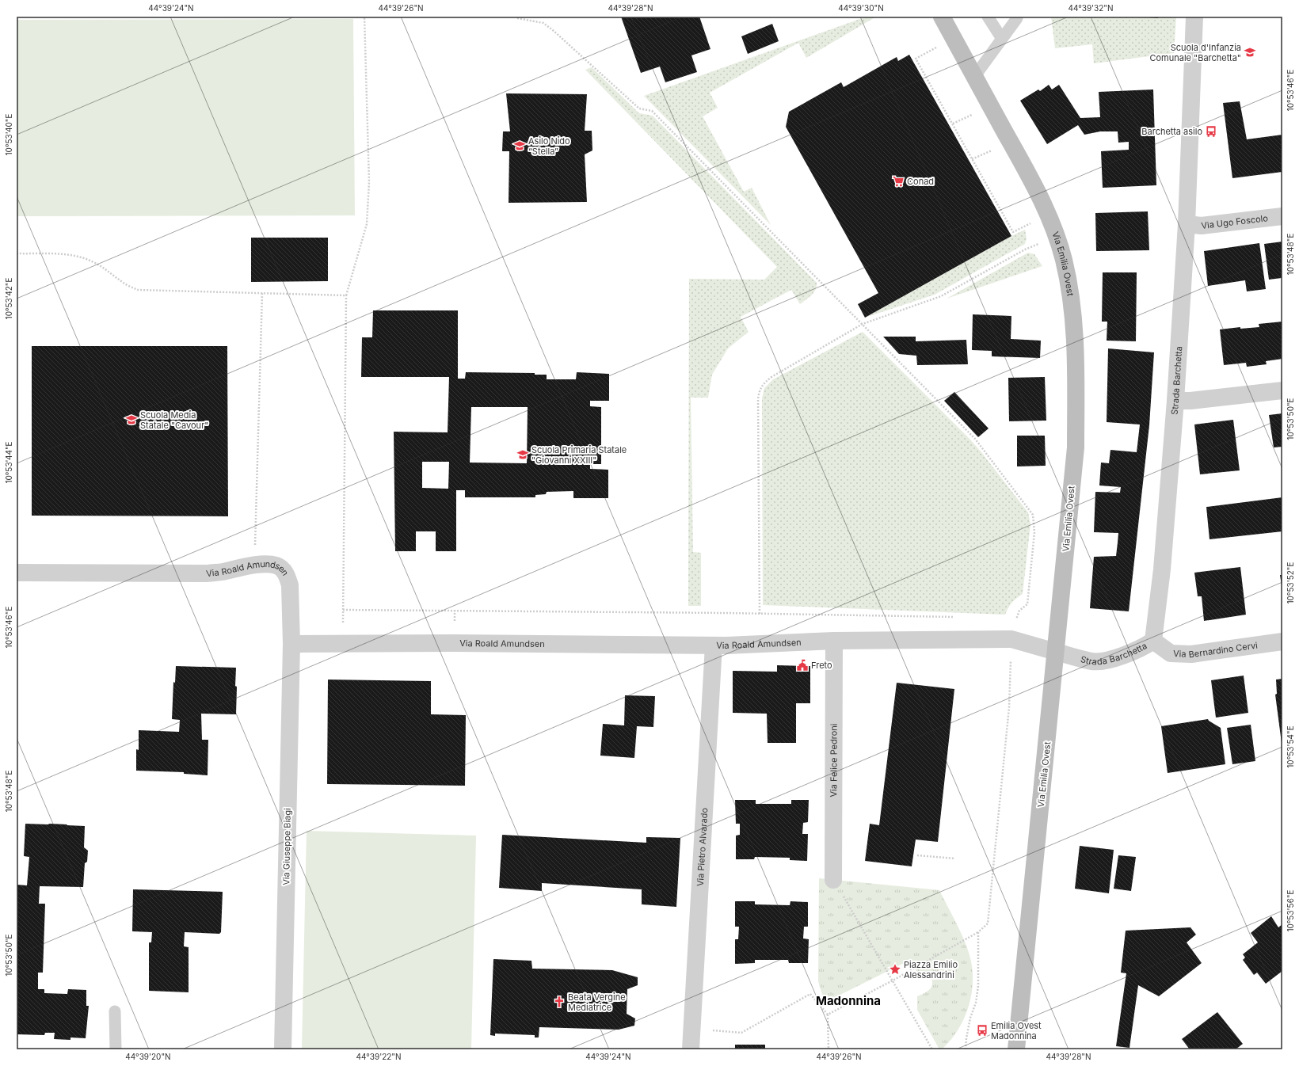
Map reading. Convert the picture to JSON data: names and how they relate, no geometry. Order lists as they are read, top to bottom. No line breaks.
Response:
{"streets":{"main road":["Via Emilia Ovest"],"street":["Via Ugo Foscolo","Strada Barchetta","Via Roald Amundsen","Via Bernardino Cervi","Via Felice Pedroni","Via Giuseppe Biagi","Via Pietro Alvarado"]},"crossings":[["Via Ugo Foscolo","Strada Barchetta"],["Via Emilia Ovest","Strada Barchetta"],["Via Emilia Ovest","Via Roald Amundsen"],["Strada Barchetta","Via Roald Amundsen"],["Strada Barchetta","Via Bernardino Cervi"],["Via Roald Amundsen","Via Felice Pedroni"],["Via Roald Amundsen","Via Giuseppe Biagi"],["Via Roald Amundsen","Via Pietro Alvarado"]],"districts":["Madonnina"],"places":{"school or university":["Scuola d'Infanzia Comunale \"Barchetta\"","Asilo Nido “Stella”","Scuola Media Statale \"Cavour\"","Scuola Primaria Statale \"Giovanni XXIII\""],"bus stop":["Barchetta asilo","Emilia Ovest Madonnina"],"supermarket":["Conad"],"public building":["Freto"],"place":["Piazza Emilio Alessandrini"],"church":["Beata Vergine Mediatrice"]},"coordinates":["44°39'24\"N","44°39'26\"N","44°39'28\"N","44°39'30\"N","44°39'32\"N","10°53'46\"E","10°53'40\"E","10°53'48\"E","10°53'42\"E","10°53'50\"E","10°53'44\"E","10°53'52\"E","10°53'54\"E","10°53'56\"E","44°39'20\"N","44°39'22\"N"]}
